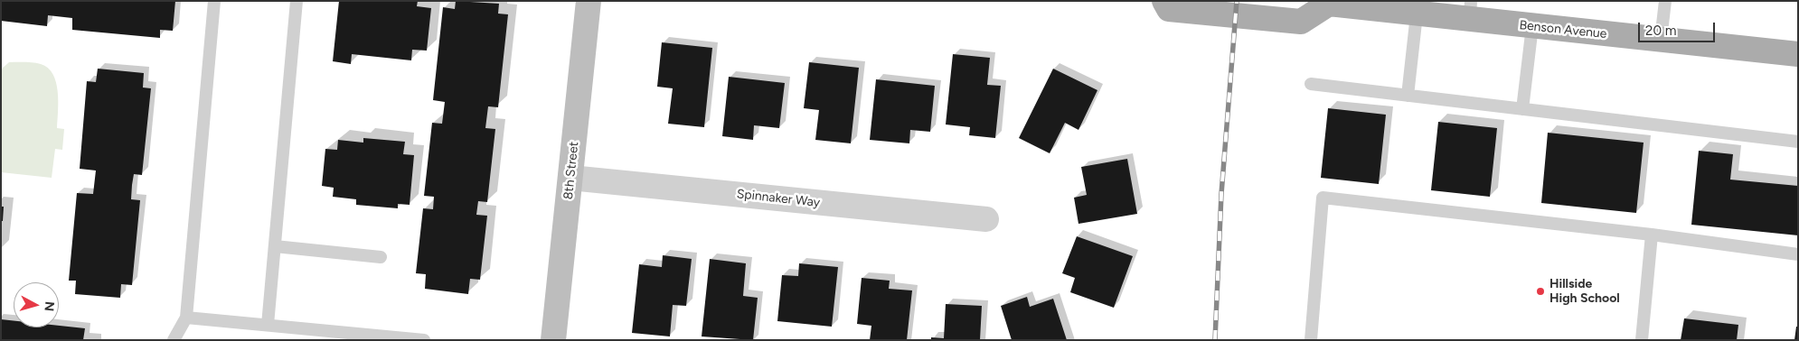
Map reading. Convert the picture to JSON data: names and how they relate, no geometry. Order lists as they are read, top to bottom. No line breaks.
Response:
{"streets":{"main road":["Benson Avenue"],"street":["8th Street","Spinnaker Way"]},"crossings":[["8th Street","Spinnaker Way"]],"places":["Hillside High School"],"scale_bar":"20 m","north":"right"}
